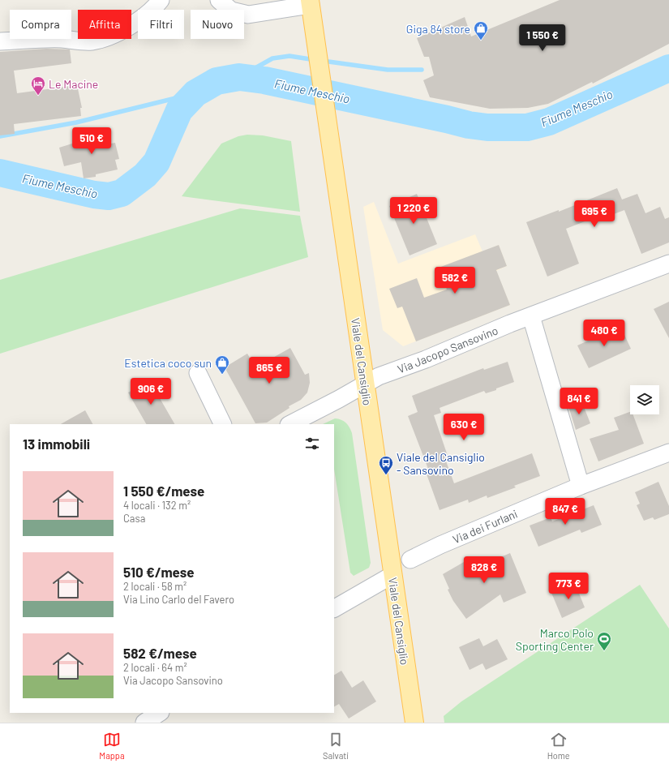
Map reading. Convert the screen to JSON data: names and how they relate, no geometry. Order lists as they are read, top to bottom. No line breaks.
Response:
{"streets":{"main road":["Viale del Cansiglio"],"street":["Via Jacopo Sansovino","Via dei Furlani"]},"crossings":[["Via Jacopo Sansovino","Viale del Cansiglio"]],"water":["Fiume Meschio"],"places":{"shop":["Giga 84 store","Estetica coco sun"],"hotel":["Le Macine"],"bus stop":["Viale del Cansiglio - Sansovino"],"sports":["Marco Polo Sporting Center"]},"page":{"chip":["Compra","Affitta","Filtri","Nuovo"],"price":["1 550 €","510 €","1 220 €","695 €","582 €","480 €","865 €","906 €","841 €","630 €","847 €","828 €","773 €"],"heading":"13 immobili","list":[{"name":"1 550 €/mese","note":"4 locali · 132 m² · Casa"},{"name":"510 €/mese","note":"2 locali · 58 m² · Via Lino Carlo del Favero"},{"name":"582 €/mese","note":"2 locali · 64 m² · Via Jacopo Sansovino"}],"tabs":["Mappa","Salvati","Home"]}}
